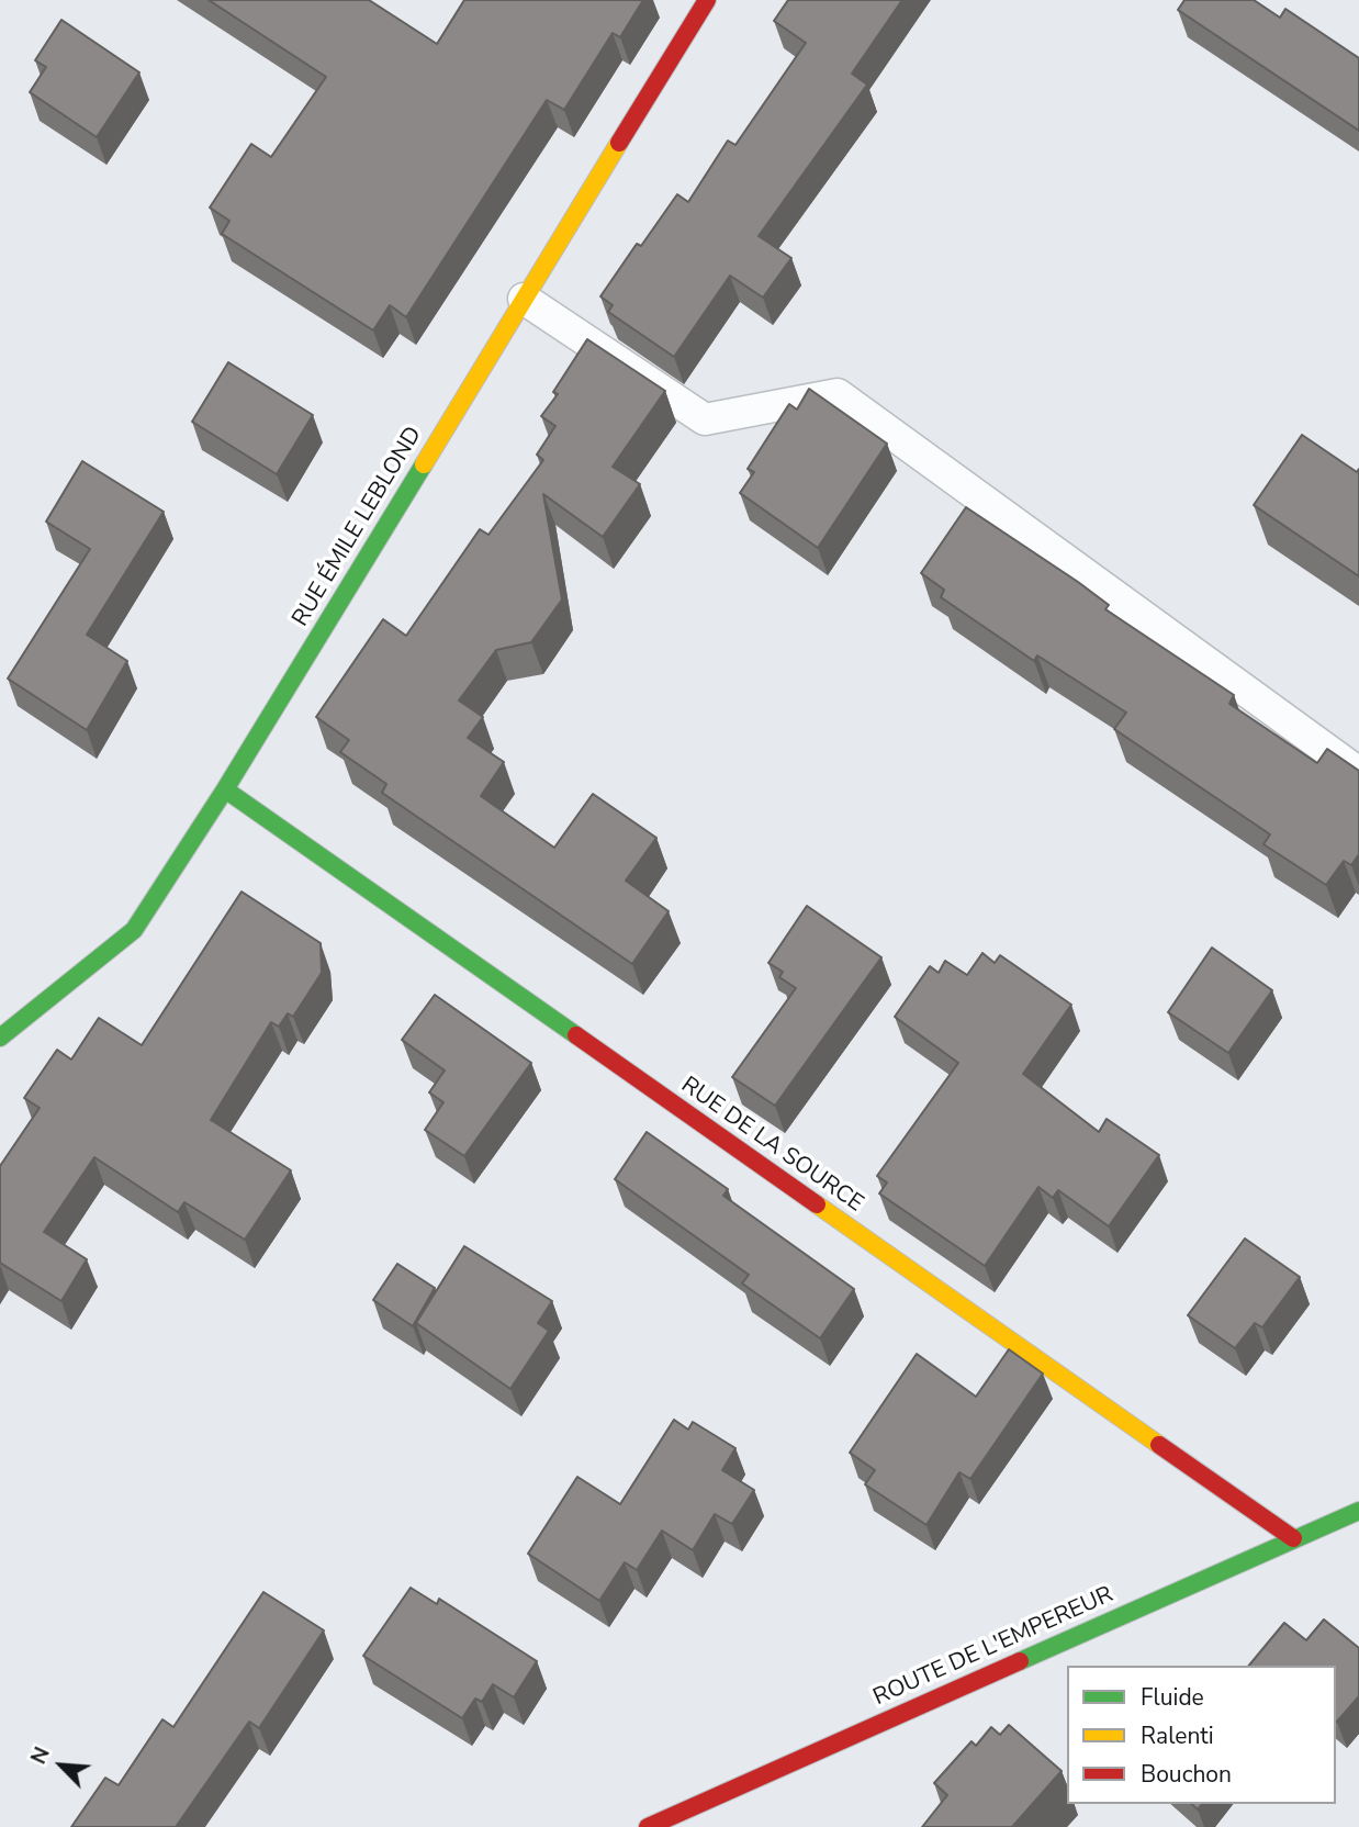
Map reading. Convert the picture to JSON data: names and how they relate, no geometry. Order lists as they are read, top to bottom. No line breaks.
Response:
{"streets":{"street":["RUE ÉMILE LEBLOND","RUE DE LA SOURCE","ROUTE DE L'EMPEREUR"]},"crossings":[["RUE ÉMILE LEBLOND","RUE DE LA SOURCE"],["RUE DE LA SOURCE","ROUTE DE L'EMPEREUR"]],"legend":["Fluide","Ralenti","Bouchon"],"north":"top left"}
